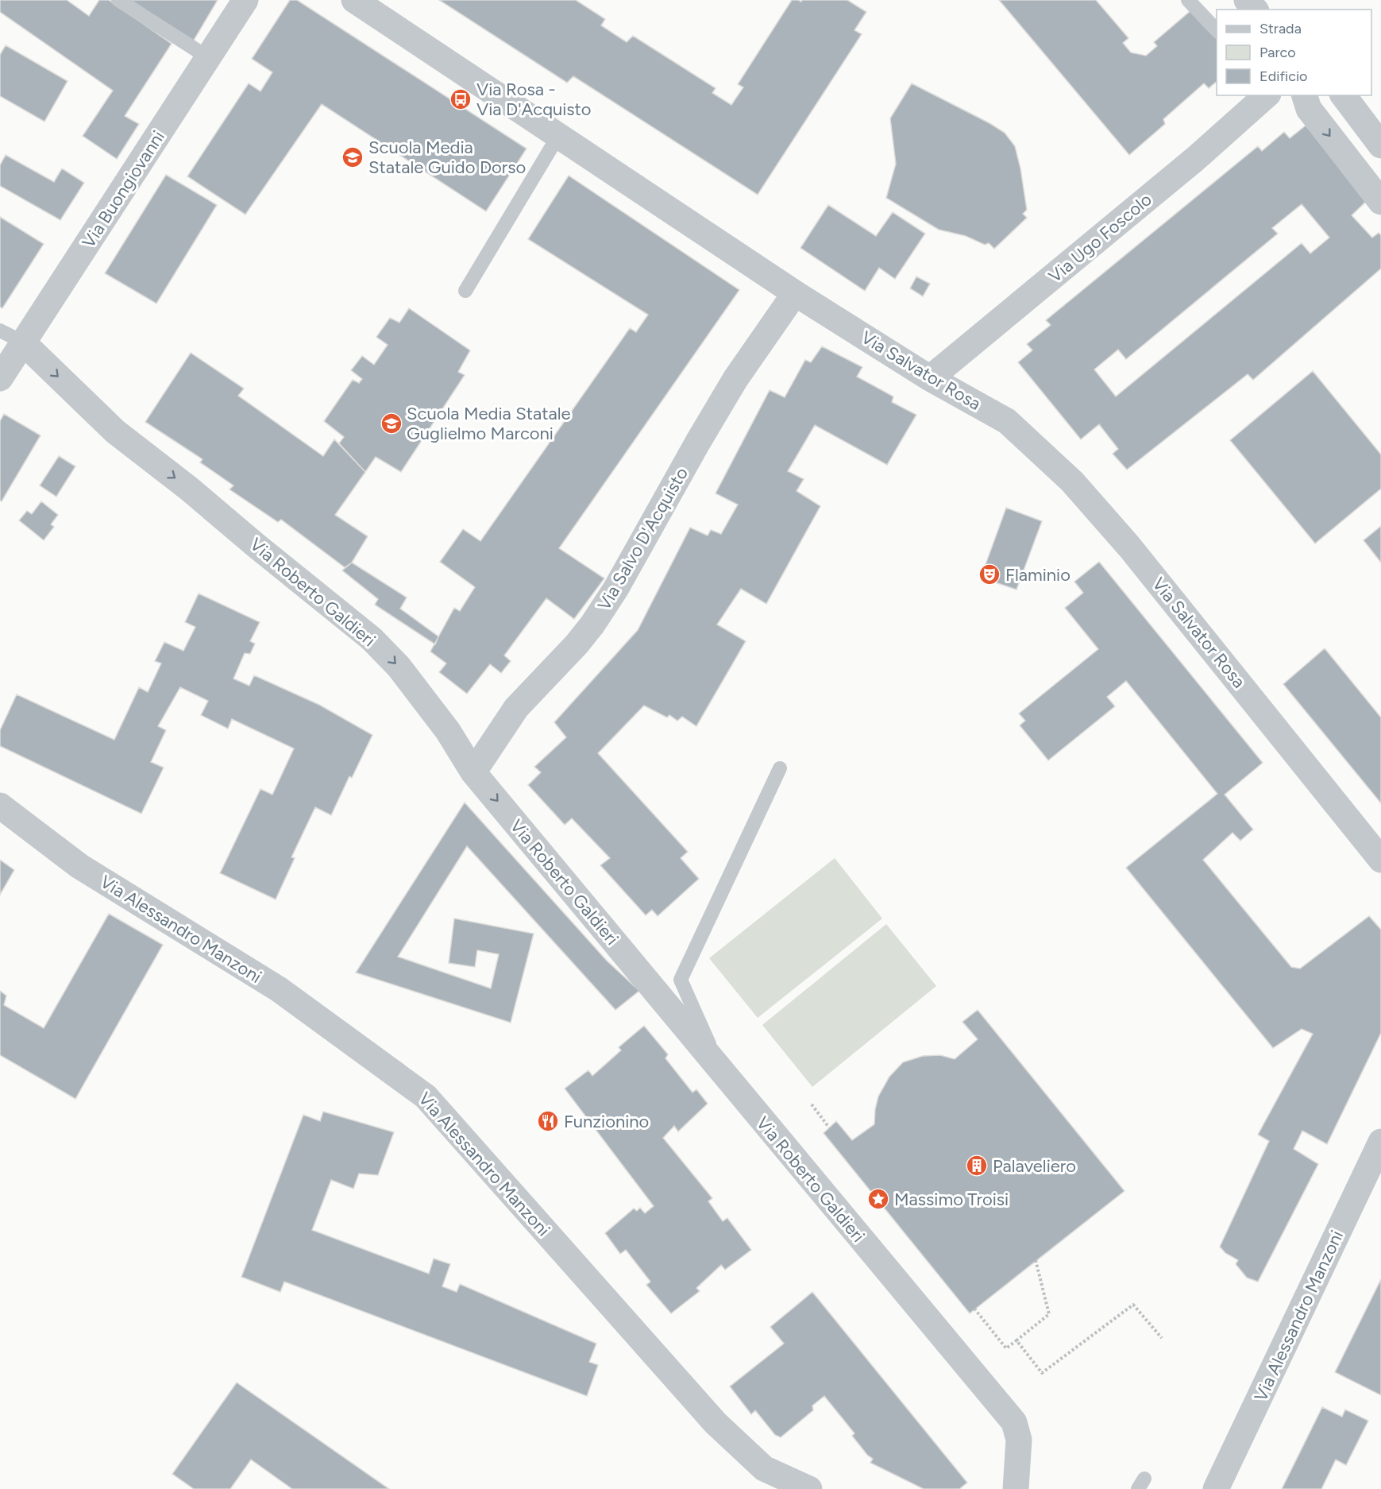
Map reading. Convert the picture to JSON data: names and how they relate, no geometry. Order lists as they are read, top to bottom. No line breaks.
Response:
{"streets":{"street":["Via Buongiovanni","Via Ugo Foscolo","Via Salvator Rosa","Via Salvo D'Acquisto","Via Roberto Galdieri","Via Alessandro Manzoni"]},"crossings":[["Via Buongiovanni","Via Roberto Galdieri"],["Via Ugo Foscolo","Via Salvator Rosa"],["Via Salvator Rosa","Via Salvo D'Acquisto"],["Via Salvo D'Acquisto","Via Roberto Galdieri"]],"one_way":["Via Roberto Galdieri"],"places":{"bus stop":["Via Rosa - Via D'Acquisto"],"school or university":["Scuola Media Statale Guido Dorso","Scuola Media Statale Guglielmo Marconi"],"theatre":["Flaminio"],"restaurant":["Funzionino"],"building":["Palaveliero"],"place":["Massimo Troisi"]},"legend":["Strada","Parco","Edificio"]}
